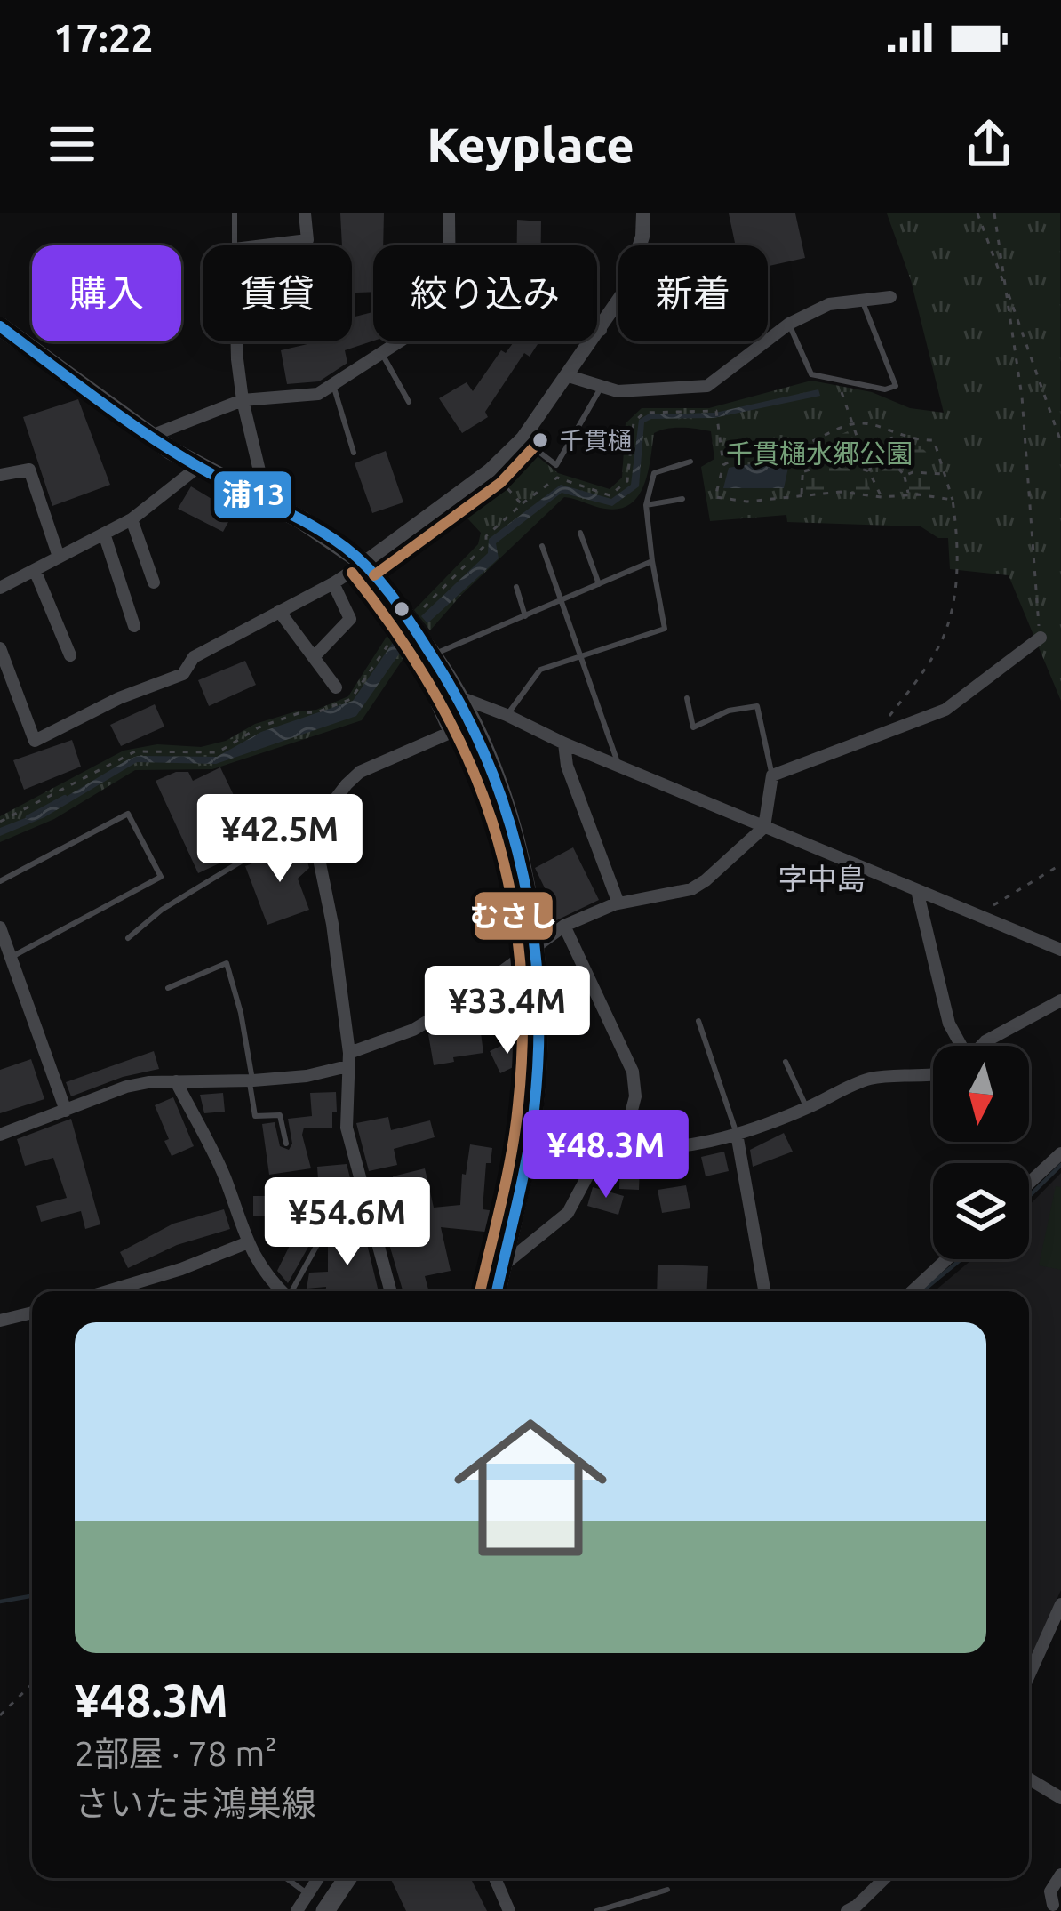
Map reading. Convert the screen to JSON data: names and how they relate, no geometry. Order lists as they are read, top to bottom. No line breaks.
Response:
{"districts":["字中島"],"parks":["千貫樋水郷公園"],"places":["千貫樋"],"lines":["transit line 浦13","transit line むさし"],"north":"bottom","page":{"status":"17:22","header":"Keyplace","chip":["購入","賃貸","絞り込み","新着"],"price":["¥42.5M","¥33.4M","¥48.3M","¥54.6M"],"list":[{"name":"¥48.3M","note":"2部屋 · 78 m² · さいたま鴻巣線"}]}}
